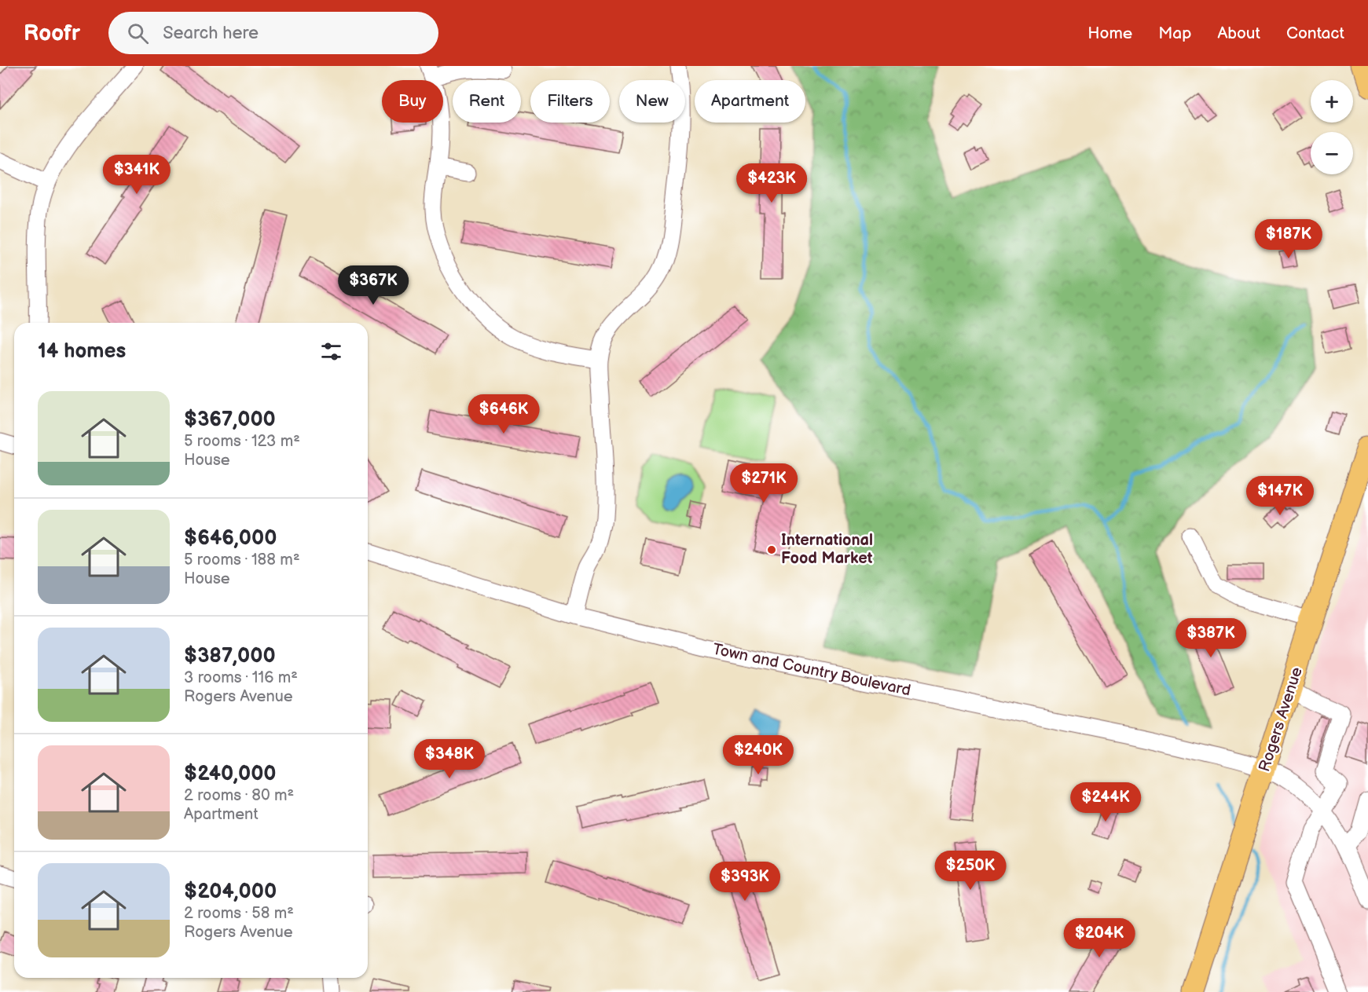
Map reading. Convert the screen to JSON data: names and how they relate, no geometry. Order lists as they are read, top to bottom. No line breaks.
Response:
{"streets":{"main road":["Rogers Avenue"],"street":["Town and Country Boulevard"]},"crossings":[["Town and Country Boulevard","Rogers Avenue"]],"places":["International Food Market"],"page":{"header":"Roofr","search":"Search here","nav":["Home","Map","About","Contact"],"map_buttons":["+","−"],"chip":["Buy","Rent","Filters","New","Apartment"],"price":["$341K","$423K","$187K","$367K","$646K","$271K","$147K","$387K","$240K","$348K","$244K","$250K","$393K","$204K"],"heading":"14 homes","list":[{"name":"$367,000","note":"5 rooms · 123 m² · House"},{"name":"$646,000","note":"5 rooms · 188 m² · House"},{"name":"$387,000","note":"3 rooms · 116 m² · Rogers Avenue"},{"name":"$240,000","note":"2 rooms · 80 m² · Apartment"},{"name":"$204,000","note":"2 rooms · 58 m² · Rogers Avenue"}]}}
